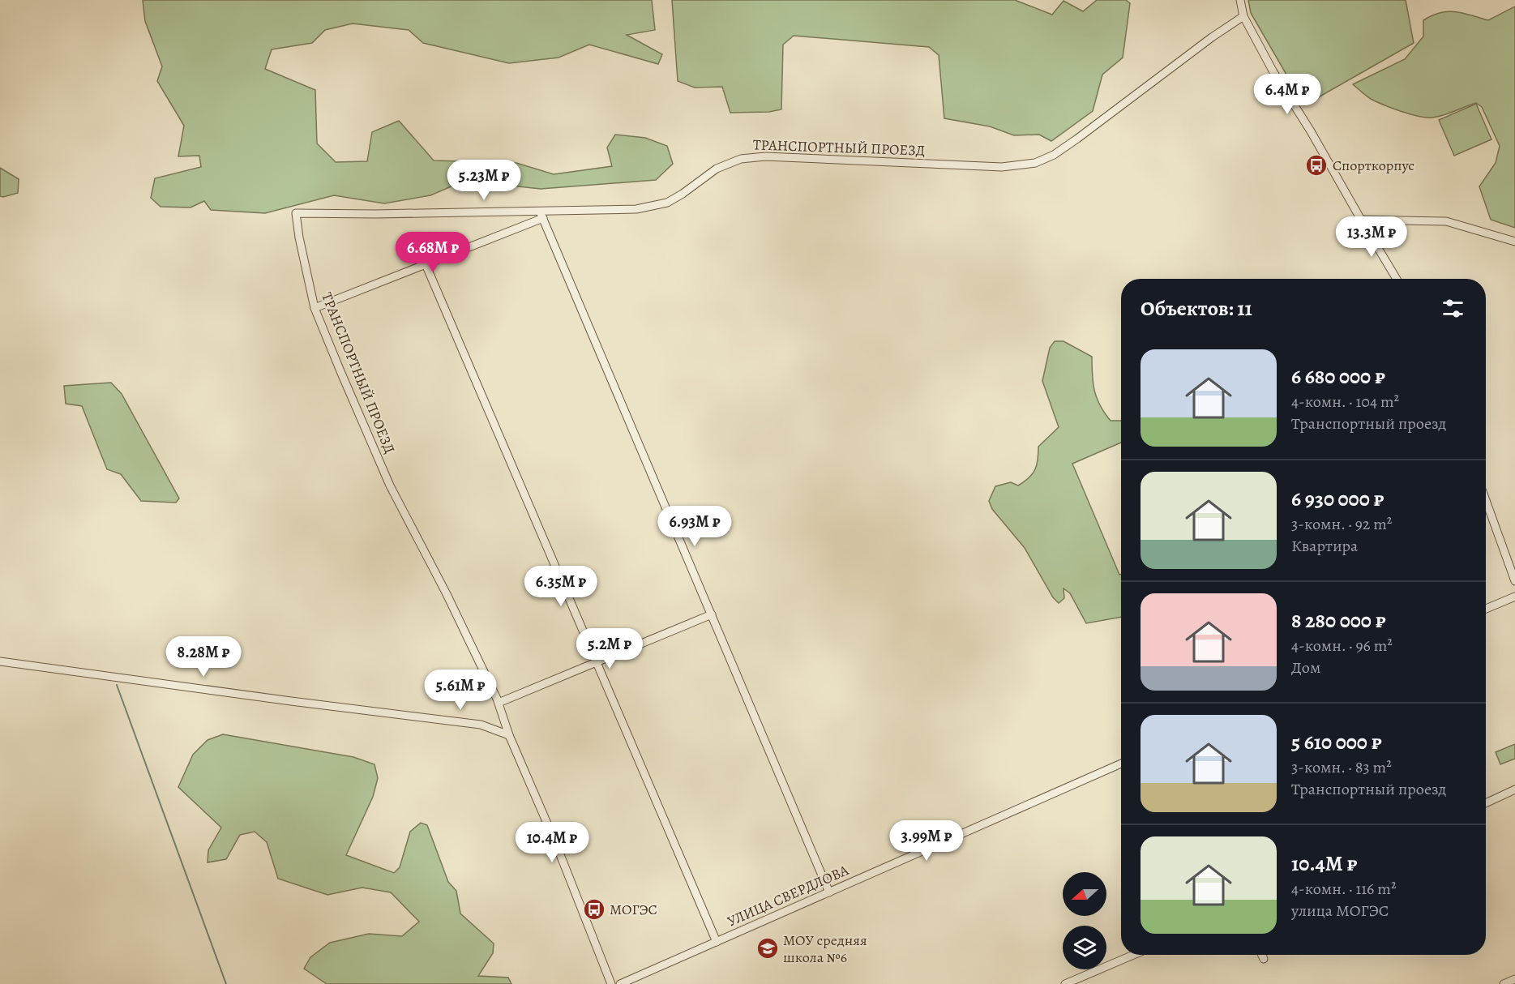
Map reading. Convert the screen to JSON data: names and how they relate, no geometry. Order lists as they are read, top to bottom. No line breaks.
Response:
{"streets":{"street":["ТРАНСПОРТНЫЙ ПРОЕЗД","УЛИЦА СВЕРДЛОВА"]},"places":{"bus stop":["Спорткорпус","МОГЭС"],"school or university":["МОУ средняя школа №6"]},"north":"left","page":{"price":["6.4M ₽","5.23M ₽","13.3M ₽","6.68M ₽","6.93M ₽","6.35M ₽","5.2M ₽","8.28M ₽","5.61M ₽","3.99M ₽","10.4M ₽"],"heading":"Объектов: 11","list":[{"name":"6 680 000 ₽","note":"4-комн. · 104 m² · Транспортный проезд"},{"name":"6 930 000 ₽","note":"3-комн. · 92 m² · Квартира"},{"name":"8 280 000 ₽","note":"4-комн. · 96 m² · Дом"},{"name":"5 610 000 ₽","note":"3-комн. · 83 m² · Транспортный проезд"},{"name":"10.4M ₽","note":"4-комн. · 116 m² · улица МОГЭС"}]}}
